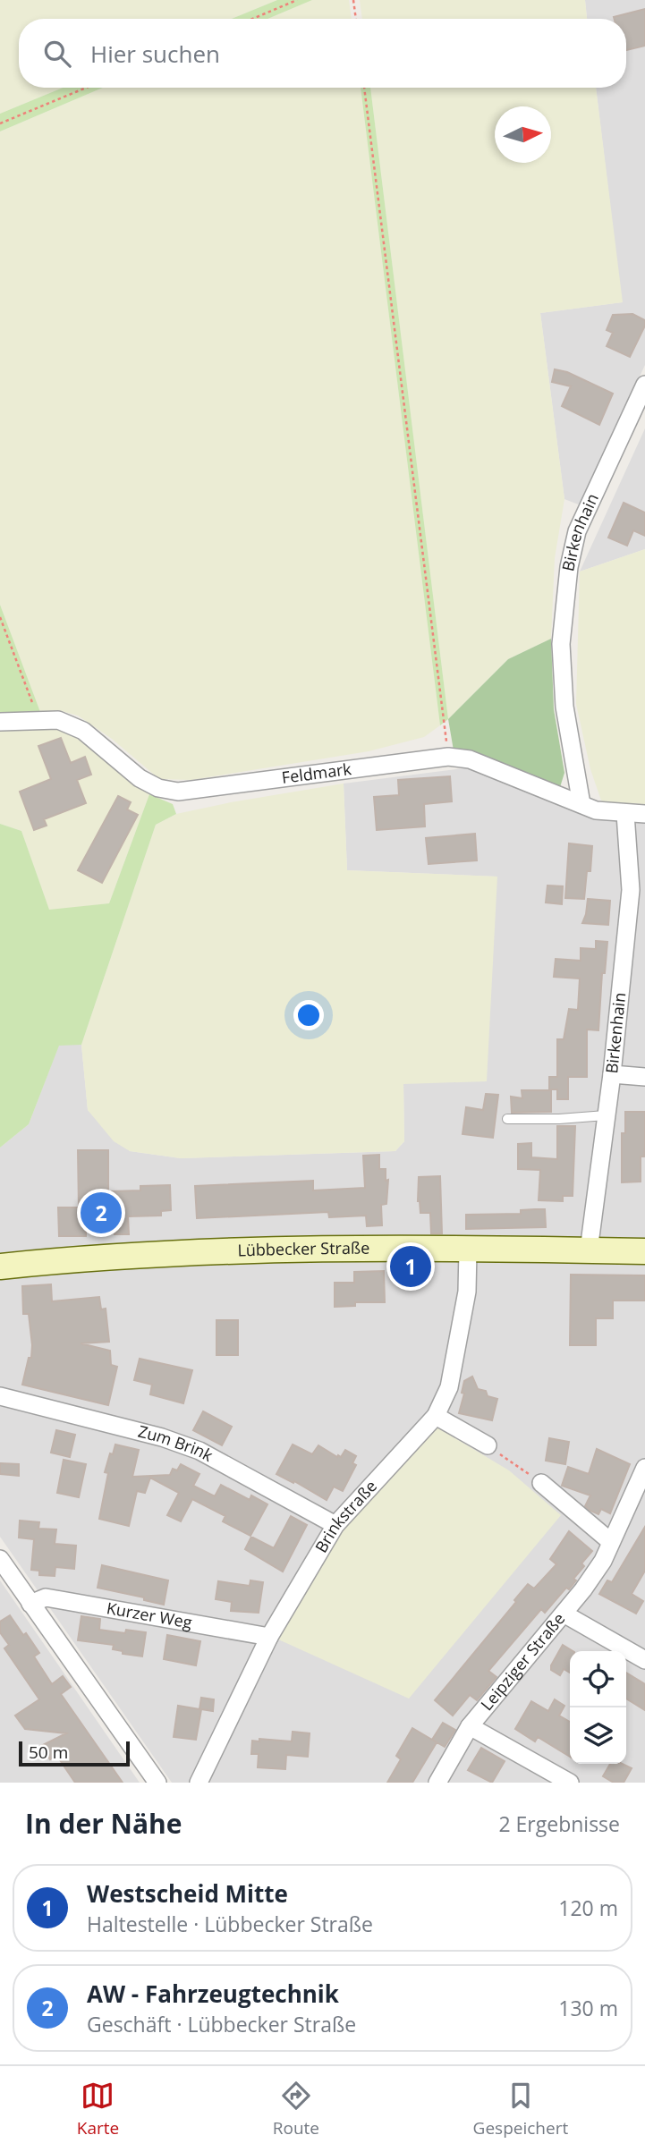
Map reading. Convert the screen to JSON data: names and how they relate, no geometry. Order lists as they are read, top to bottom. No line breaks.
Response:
{"streets":{"main road":["Lübbecker Straße"],"street":["Birkenhain","Feldmark","Zum Brink","Brinkstraße","Kurzer Weg","Leipziger Straße"]},"crossings":[["Birkenhain","Feldmark"],["Birkenhain","Lübbecker Straße"],["Lübbecker Straße","Brinkstraße"],["Zum Brink","Brinkstraße"],["Brinkstraße","Kurzer Weg"]],"scale_bar":"50 m","north":"right","page":{"search":"Hier suchen","pins":["2","1"],"scale":"50 m","heading":["In der Nähe","2 Ergebnisse"],"list":[{"mark":"1","name":"Westscheid Mitte","note":"Haltestelle · Lübbecker Straße","value":"120 m"},{"mark":"2","name":"AW - Fahrzeugtechnik","note":"Geschäft · Lübbecker Straße","value":"130 m"}],"nav":["Karte","Route","Gespeichert"]}}
